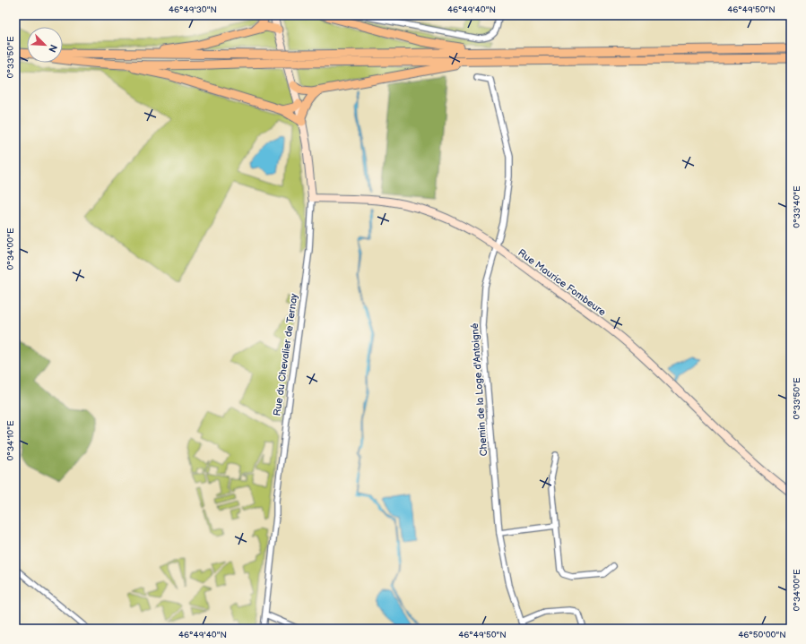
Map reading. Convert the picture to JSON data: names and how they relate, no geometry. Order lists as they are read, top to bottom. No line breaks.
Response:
{"streets":{"street":["Rue Maurice Fombeure","Rue du Chevalier de Ternay","Chemin de la Loge d'Antoigné"]},"crossings":[["Rue Maurice Fombeure","Rue du Chevalier de Ternay"],["Rue Maurice Fombeure","Chemin de la Loge d'Antoigné"]],"north":"bottom right","coordinates":["46°49'30\"N","46°49'40\"N","46°49'50\"N","0°33'50\"E","0°33'40\"E","0°34'00\"E","0°34'10\"E","46°50'00\"N"]}
